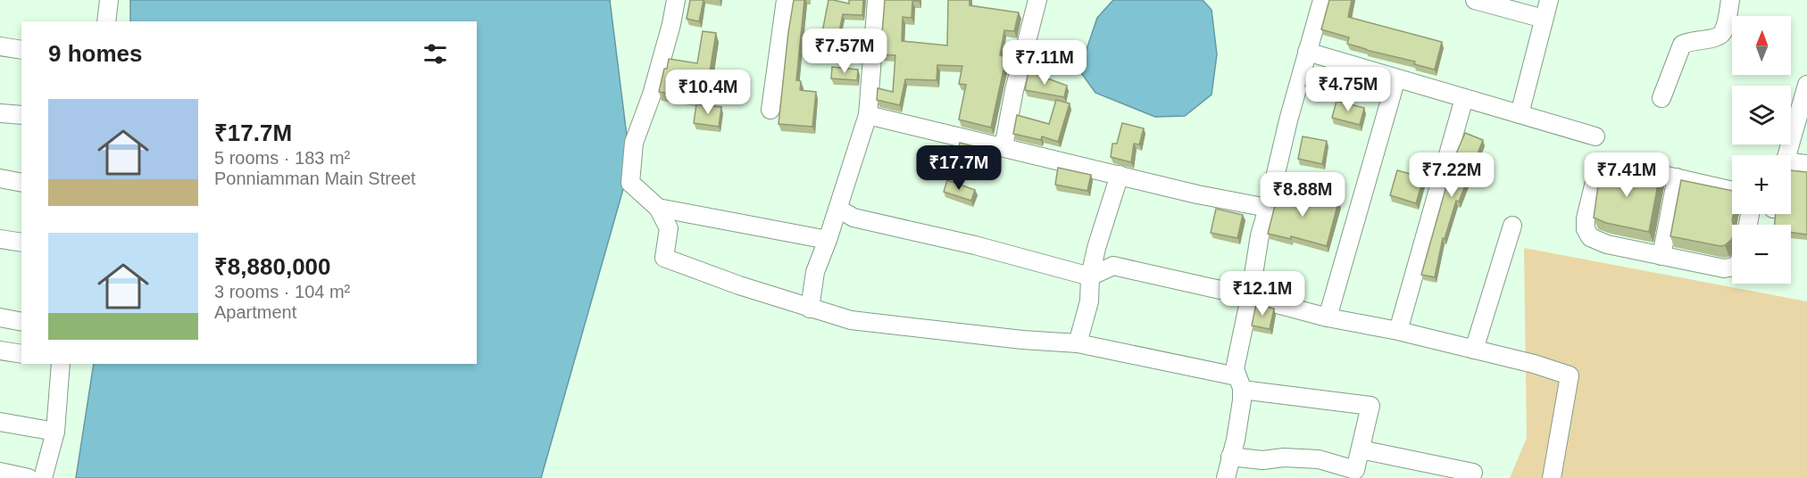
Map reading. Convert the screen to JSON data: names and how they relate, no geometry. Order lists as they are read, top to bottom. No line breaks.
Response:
{"north":"top","page":{"map_buttons":["+","−"],"heading":"9 homes","price":["₹7.57M","₹7.11M","₹4.75M","₹10.4M","₹17.7M","₹7.22M","₹7.41M","₹8.88M","₹12.1M"],"list":[{"name":"₹17.7M","note":"5 rooms · 183 m² · Ponniamman Main Street"},{"name":"₹8,880,000","note":"3 rooms · 104 m² · Apartment"}]}}
